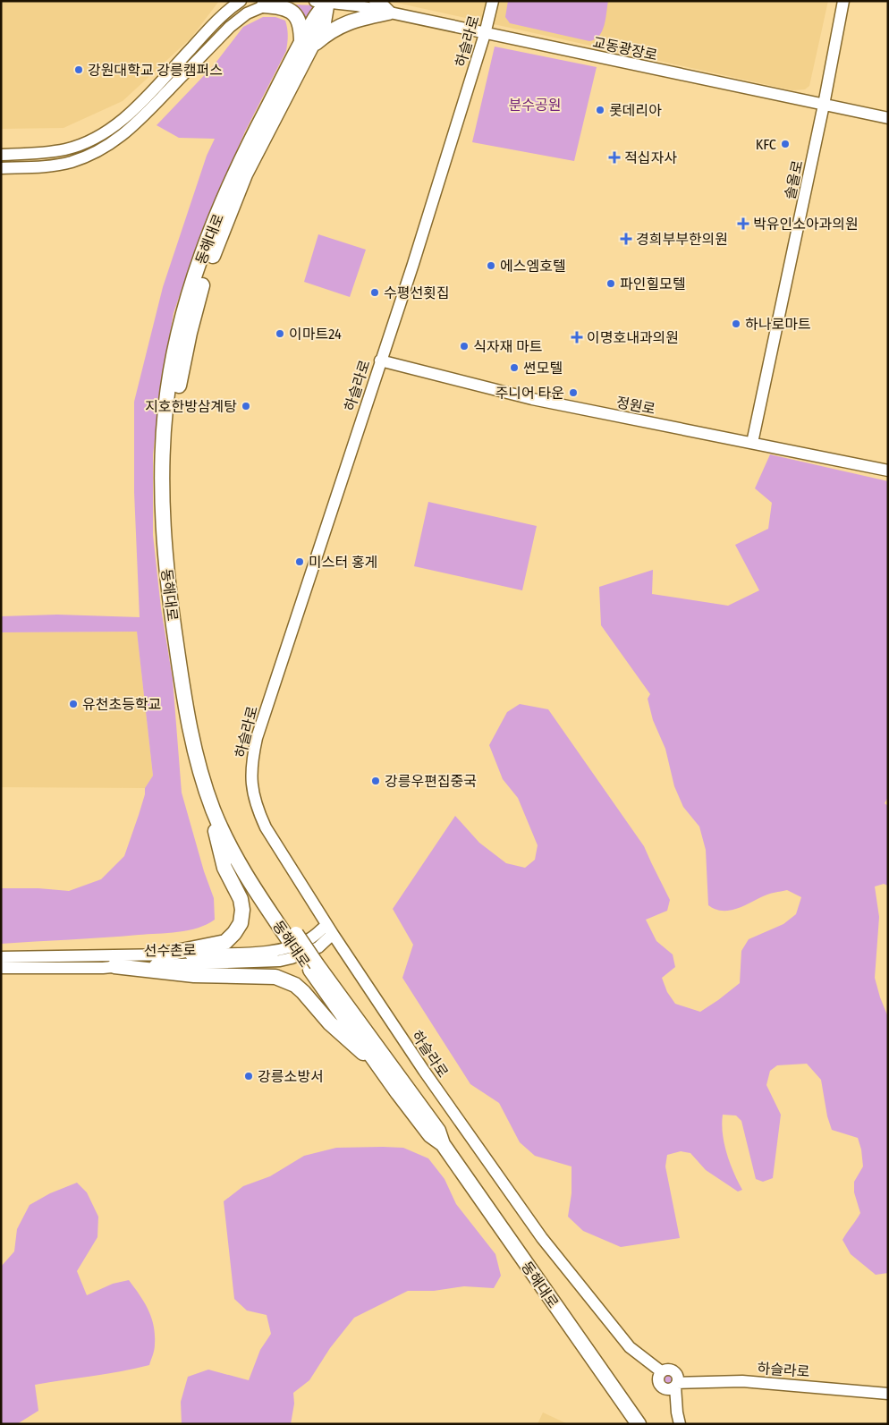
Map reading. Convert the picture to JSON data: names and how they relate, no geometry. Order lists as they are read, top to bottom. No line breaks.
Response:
{"streets":{"main road":["동해대로"],"street":["하슬라로","교동광장로","솔올로","정원로","선수촌로"]},"crossings":[["하슬라로","교동광장로"],["하슬라로","정원로"],["하슬라로","선수촌로"],["교동광장로","솔올로"],["교동광장로","동해대로"],["솔올로","정원로"]],"parks":["분수공원"],"places":{"other":["강원대학교 강릉캠퍼스","롯데리아","KFC","에스엠호텔","파인힐모텔","수평선횟집","하나로마트","이마트24","식자재 마트","썬모텔","주니어 타운","지호한방삼계탕","미스터 홍게","유천초등학교","강릉우편집중국","강릉소방서"],"health":["적십자사","박유인소아과의원","경희부부한의원","이명호내과의원"]}}
